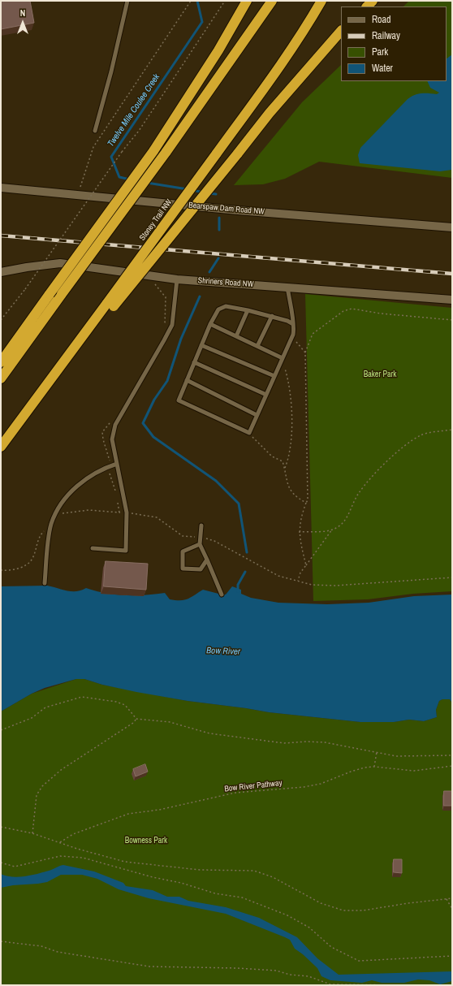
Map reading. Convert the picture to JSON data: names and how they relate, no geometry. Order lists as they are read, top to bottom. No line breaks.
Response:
{"streets":{"highway":["Stoney Trail NW"],"street":["Bearspaw Dam Road NW","Shriners Road NW"],"path":["Bow River Pathway"]},"water":["Twelve Mile Coulee Creek","Bow River"],"parks":["Baker Park","Bowness Park"],"legend":["Road","Railway","Park","Water"],"north":"top"}
